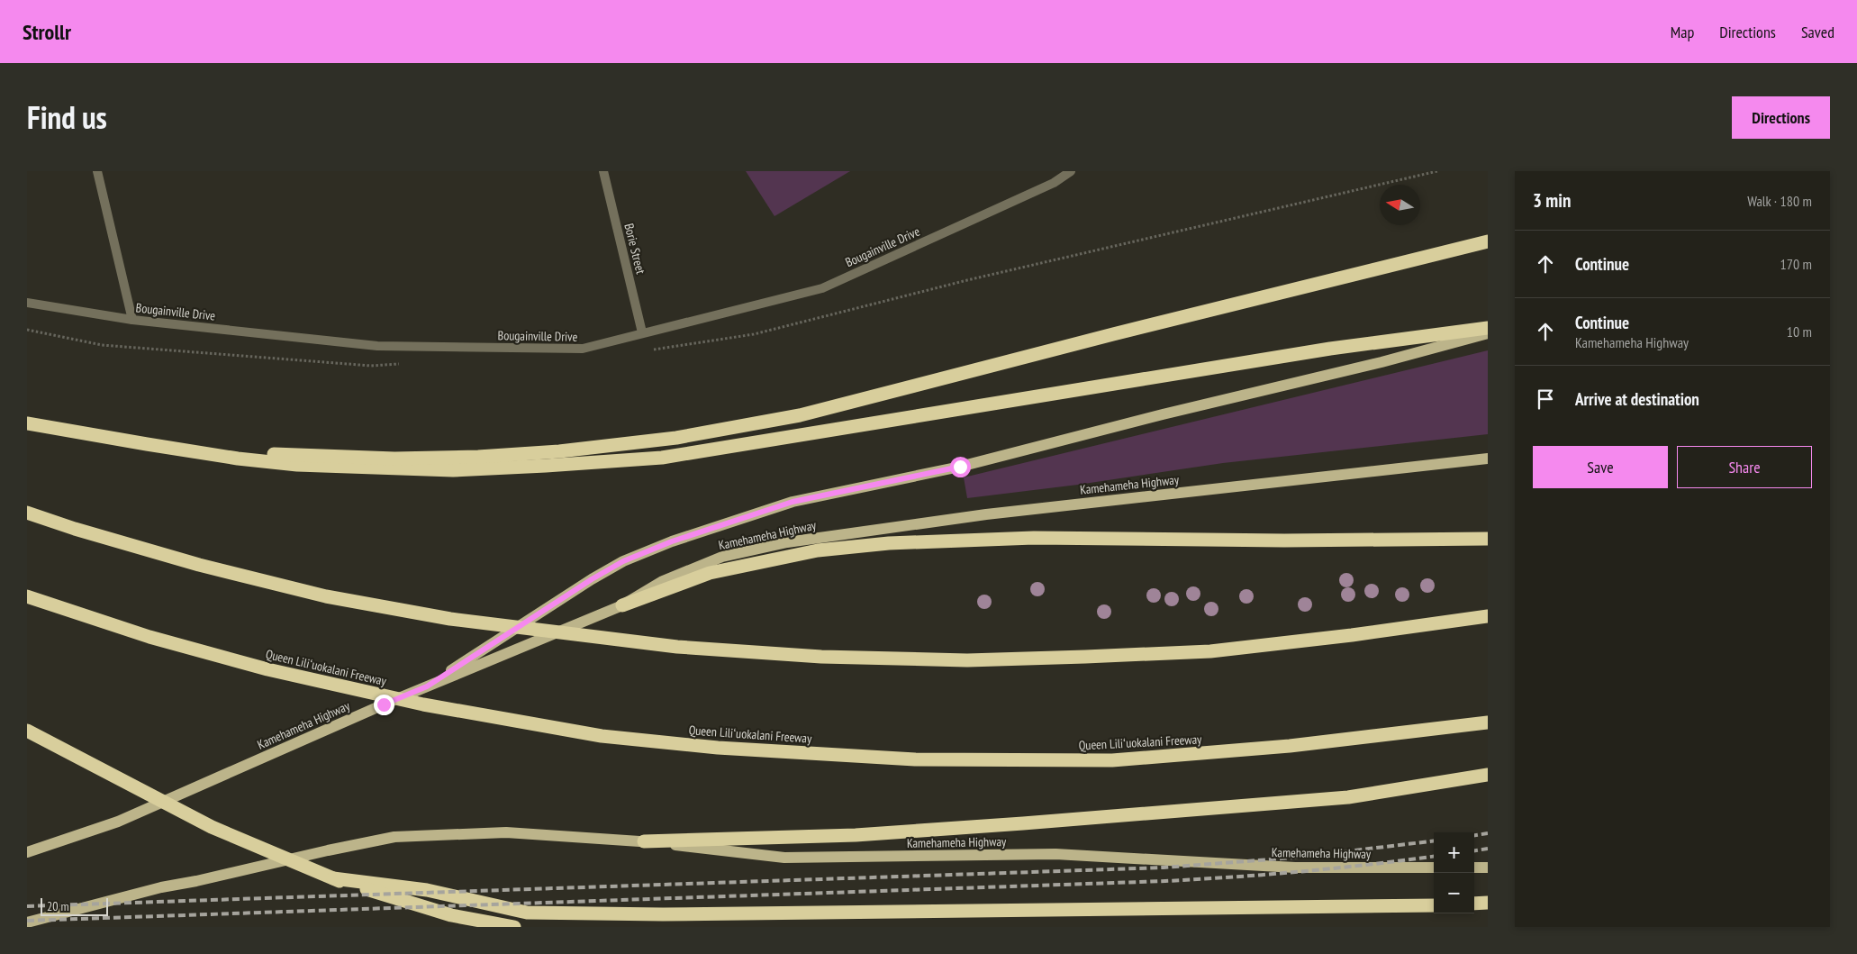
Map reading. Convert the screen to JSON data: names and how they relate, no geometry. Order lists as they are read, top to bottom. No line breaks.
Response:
{"streets":{"highway":["Queen Liliʻuokalani Freeway"],"main road":["Kamehameha Highway"],"street":["Bougainville Drive","Borie Street"]},"crossings":[["Bougainville Drive","Borie Street"]],"scale_bar":"20 m","north":"left","page":{"header":"Strollr","nav":["Map","Directions","Saved"],"title":"Find us","buttons":["Directions",["Save","Share"]],"heading":["3 min","Walk · 180 m"],"list":[["Continue","170 m"],["Continue","Kamehameha Highway","10 m"],"Arrive at destination"],"map_buttons":["+","−"],"scale":"20 m"}}
